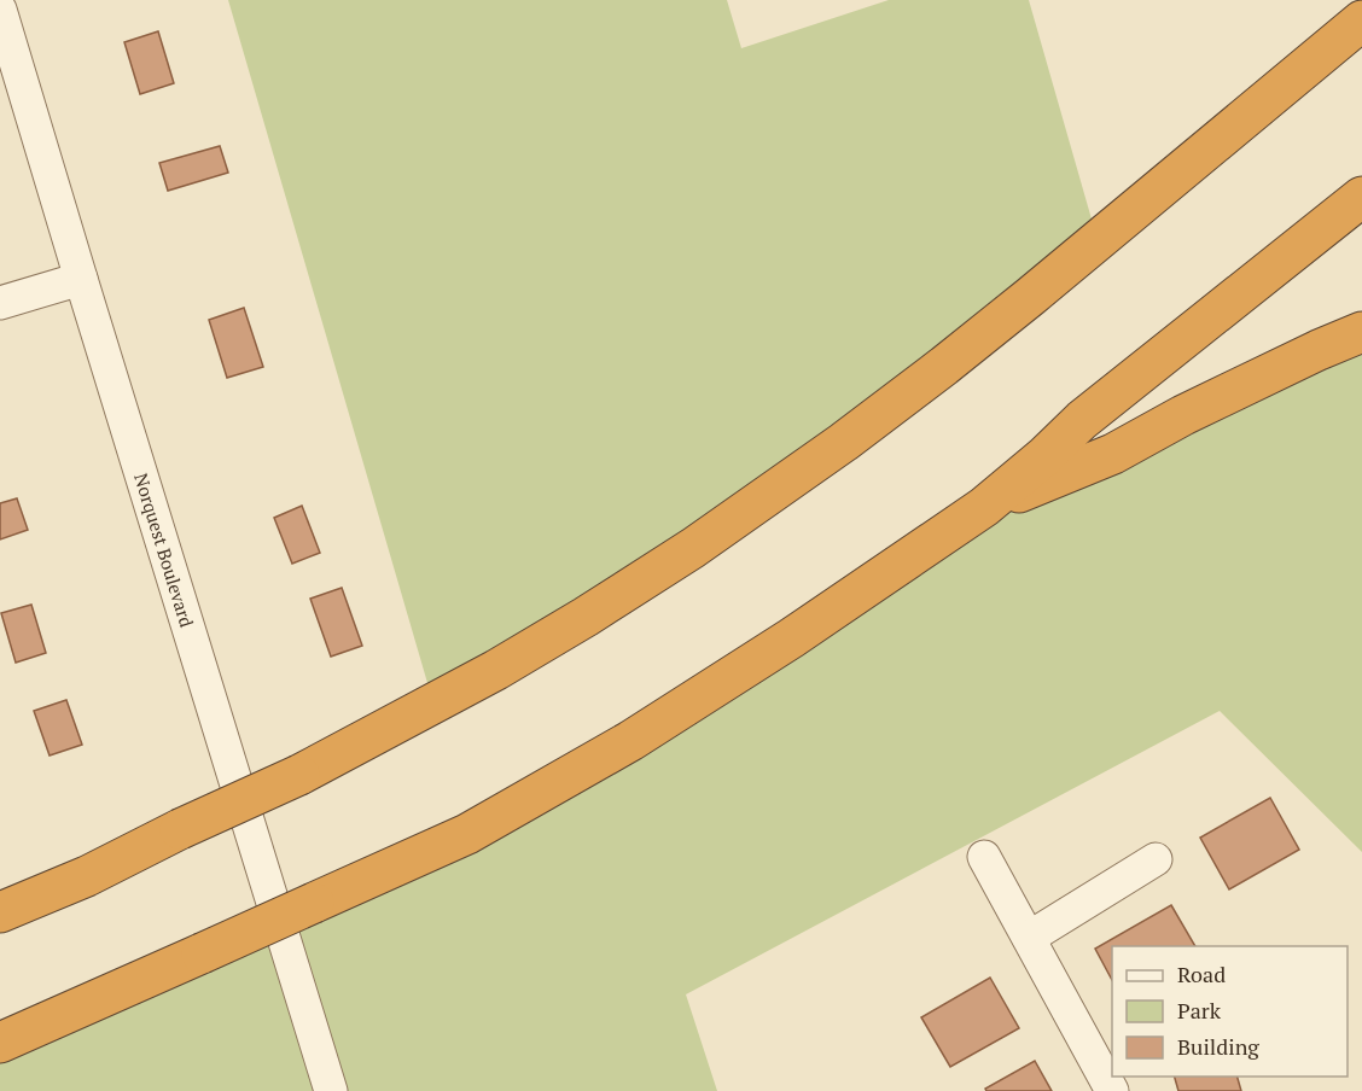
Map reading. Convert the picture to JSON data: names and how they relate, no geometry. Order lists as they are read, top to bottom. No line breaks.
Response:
{"streets":{"street":["Norquest Boulevard"]},"legend":["Road","Park","Building"]}
